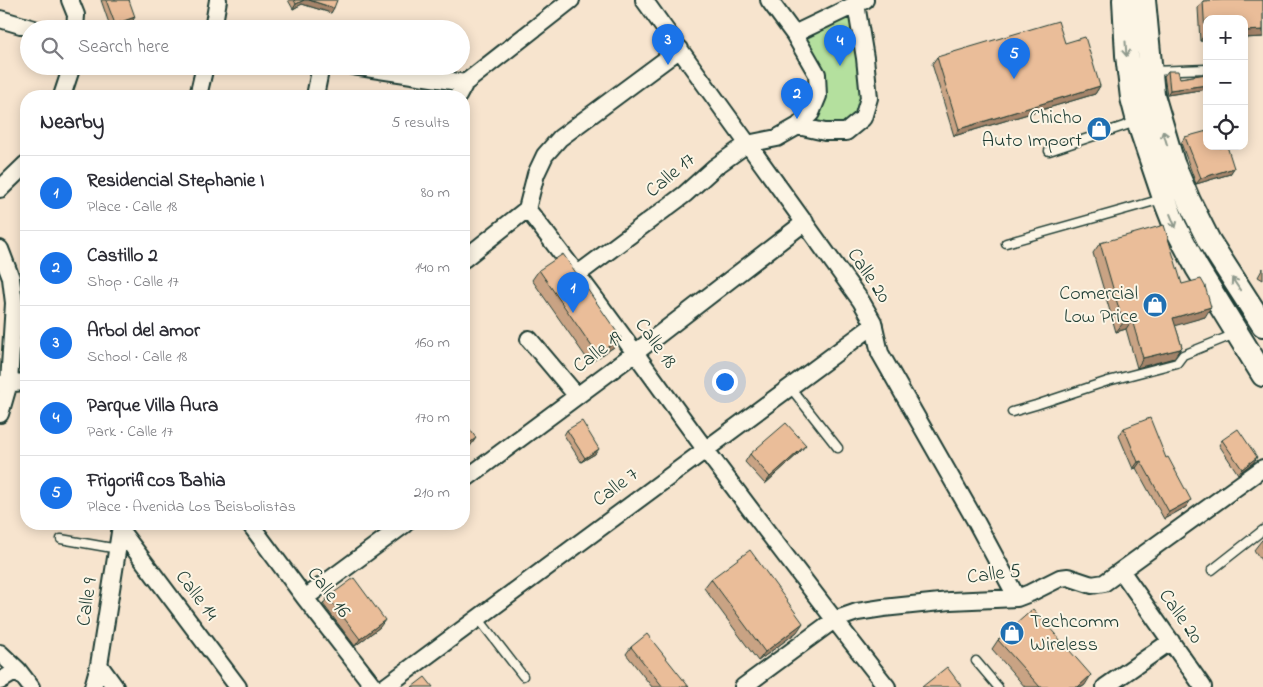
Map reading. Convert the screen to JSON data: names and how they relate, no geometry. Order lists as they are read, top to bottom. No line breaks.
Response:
{"streets":{"street":["Calle 17","Calle 20","Calle 18","Calle 19","Calle 7","Calle 5","Calle 16","Calle 14","Calle 9"]},"crossings":[["Calle 17","Calle 20"],["Calle 17","Calle 18"],["Calle 20","Calle 19"],["Calle 20","Calle 7"],["Calle 20","Calle 5"],["Calle 18","Calle 19"],["Calle 18","Calle 7"],["Calle 18","Calle 5"]],"places":{"shop":["Chicho Auto Import","Comercial Low Price","Techcomm Wireless"]},"page":{"map_buttons":["+","−"],"search":"Search here","pins":["3","4","5","2","1"],"heading":["Nearby","5 results"],"list":[{"mark":"1","name":"Residencial Stephanie I","note":"Place · Calle 18","value":"80 m"},{"mark":"2","name":"Castillo 2","note":"Shop · Calle 17","value":"140 m"},{"mark":"3","name":"Arbol del amor","note":"School · Calle 18","value":"160 m"},{"mark":"4","name":"Parque Villa Aura","note":"Park · Calle 17","value":"170 m"},{"mark":"5","name":"Frigorificos Bahia","note":"Place · Avenida Los Beisbolistas","value":"210 m"}]}}
